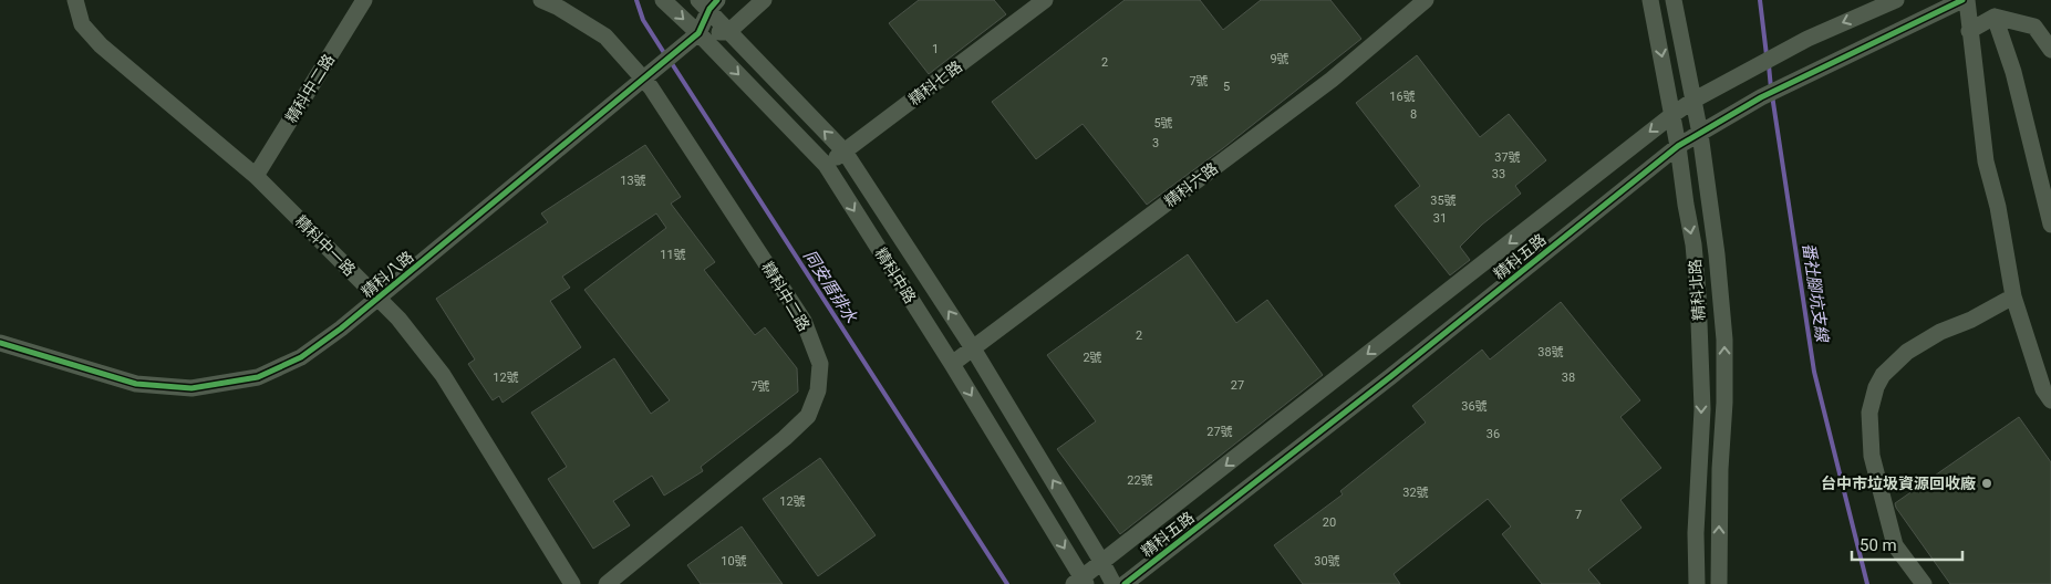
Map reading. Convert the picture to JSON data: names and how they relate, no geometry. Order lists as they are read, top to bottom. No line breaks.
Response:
{"streets":{"street":["精科七路","精科中二路","精科六路","精科中一路","精科五路","精科八路","精科中路","精科北路"]},"crossings":[["精科七路","精科中路"],["精科中二路","精科中一路"],["精科六路","精科中路"],["精科五路","精科中路"],["精科五路","精科北路"],["精科八路","精科中路"]],"water":["同安厝排水","番社腳坑支線"],"places":["台中市垃圾資源回收廠"],"house_numbers":["1","9號","2","7號","5","16號","8","5號","3","37號","33","13號","35號","31","11號","2","38號","2號","12號","38","27","7號","36號","27號","36","22號","32號","12號","7","20","10號","30號"],"scale_bar":"50 m"}
